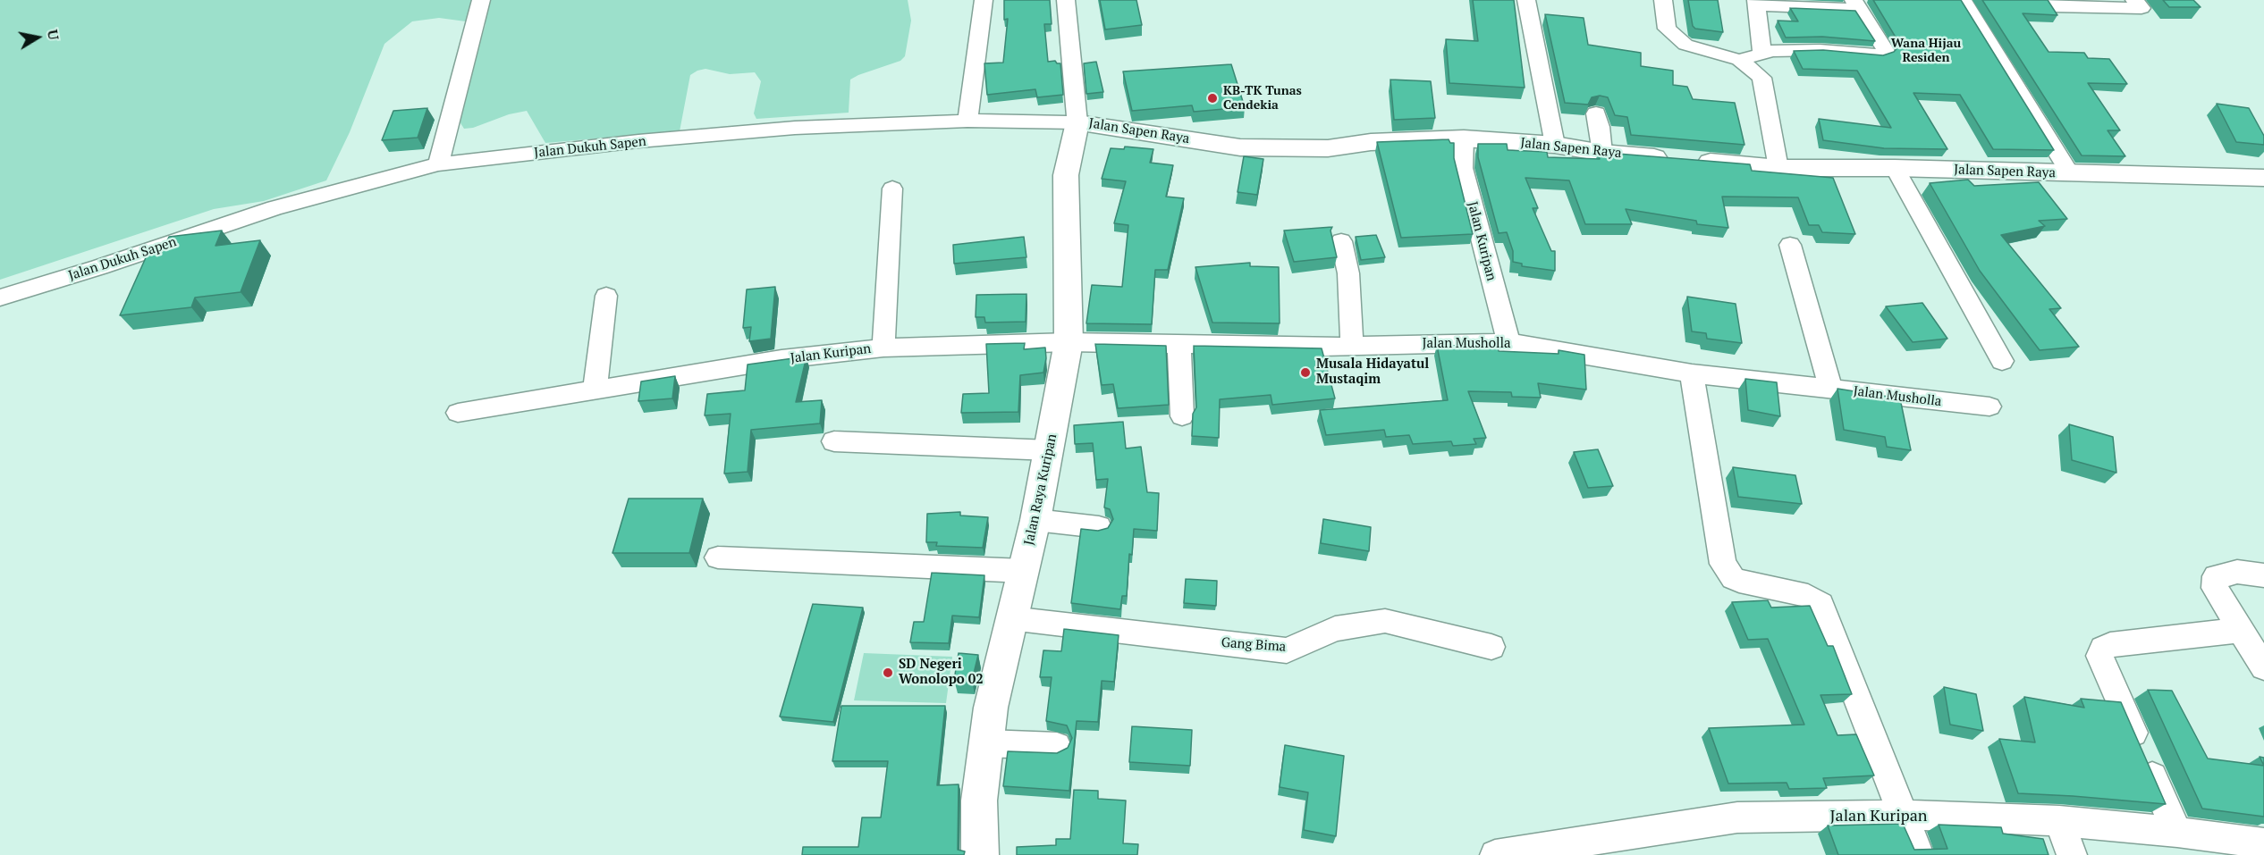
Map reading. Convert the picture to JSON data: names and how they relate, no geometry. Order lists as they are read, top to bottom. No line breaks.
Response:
{"streets":{"street":["Jalan Sapen Raya","Jalan Dukuh Sapen","Jalan Kuripan","Jalan Musholla","Jalan Raya Kuripan","Gang Bima"]},"crossings":[["Jalan Sapen Raya","Jalan Dukuh Sapen"],["Jalan Sapen Raya","Jalan Kuripan"],["Jalan Sapen Raya","Jalan Raya Kuripan"],["Jalan Dukuh Sapen","Jalan Raya Kuripan"],["Jalan Kuripan","Jalan Musholla"],["Jalan Kuripan","Jalan Raya Kuripan"],["Jalan Musholla","Jalan Raya Kuripan"],["Jalan Raya Kuripan","Gang Bima"]],"districts":["Wana Hijau Residen"],"places":["KB-TK Tunas Cendekia","Musala Hidayatul Mustaqim","SD Negeri Wonolopo 02"],"north":"right"}
